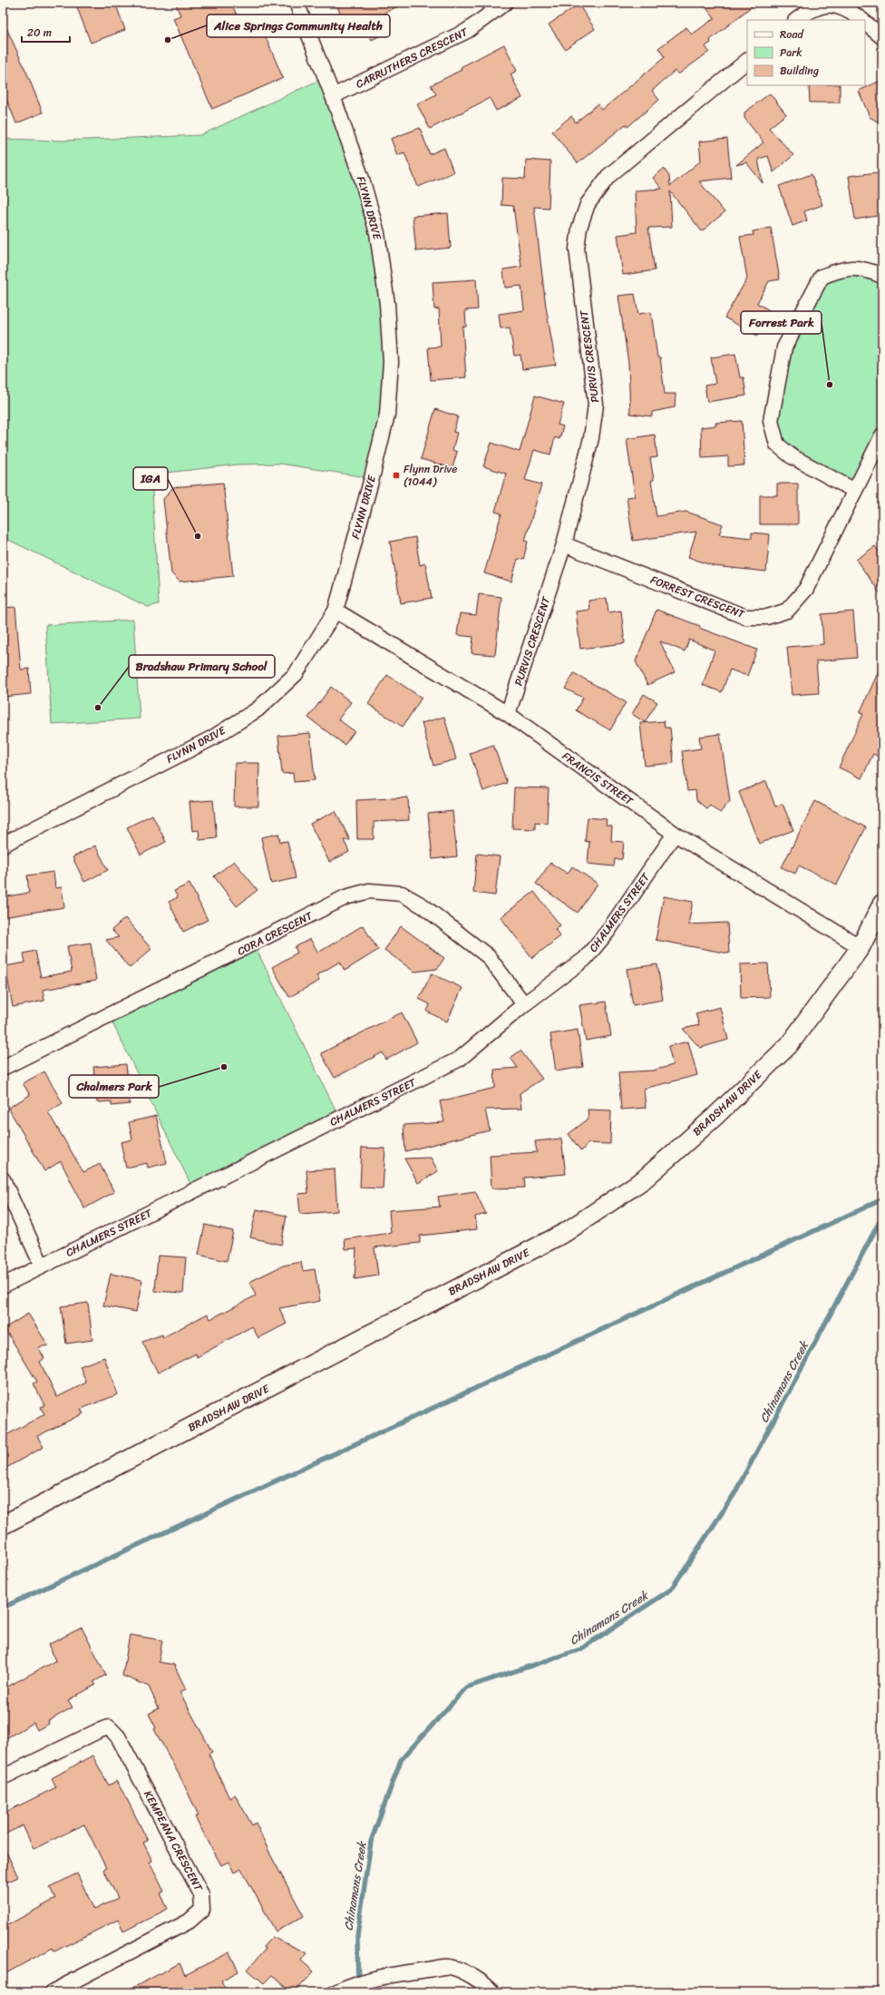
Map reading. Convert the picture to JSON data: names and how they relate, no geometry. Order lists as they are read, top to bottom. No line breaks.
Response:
{"streets":{"street":["CARRUTHERS CRESCENT","FLYNN DRIVE","PURVIS CRESCENT","FORREST CRESCENT","FRANCIS STREET","CHALMERS STREET","CORA CRESCENT","BRADSHAW DRIVE","KEMPEANA CRESCENT"]},"crossings":[["CARRUTHERS CRESCENT","FLYNN DRIVE"],["FLYNN DRIVE","FRANCIS STREET"],["PURVIS CRESCENT","FORREST CRESCENT"],["PURVIS CRESCENT","FRANCIS STREET"],["FRANCIS STREET","CHALMERS STREET"],["FRANCIS STREET","BRADSHAW DRIVE"],["CHALMERS STREET","CORA CRESCENT"]],"water":["Chinamans Creek"],"places":{"other":["Alice Springs Community Health","Forrest Park","IGA","Bradshaw Primary School","Chalmers Park"],"transit":["Flynn Drive (1044)"]},"legend":["Road","Park","Building"],"scale_bar":"20 m"}
